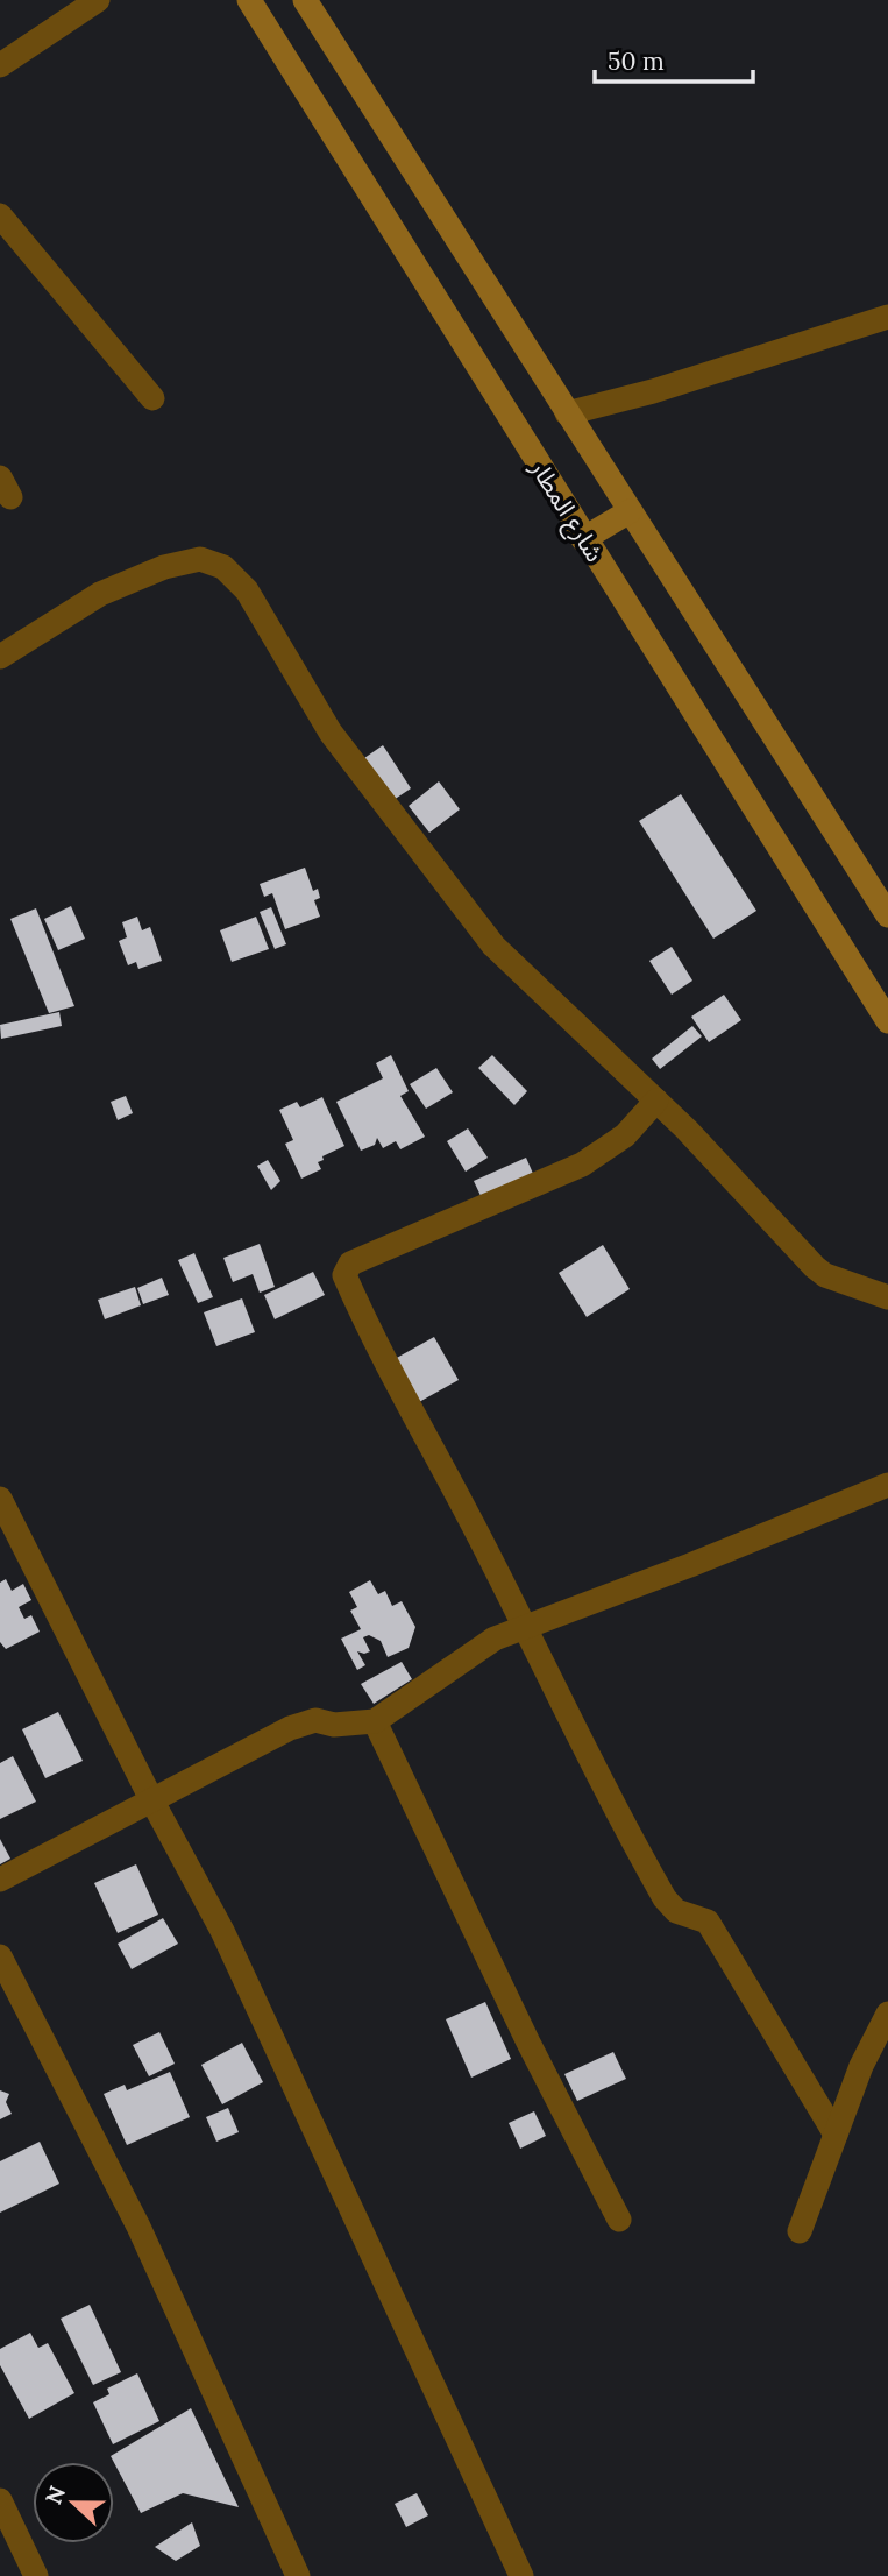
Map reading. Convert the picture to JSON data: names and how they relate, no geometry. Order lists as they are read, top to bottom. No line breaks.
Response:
{"streets":{"street":["شارع المطار"]},"scale_bar":"50 m","north":"left"}
